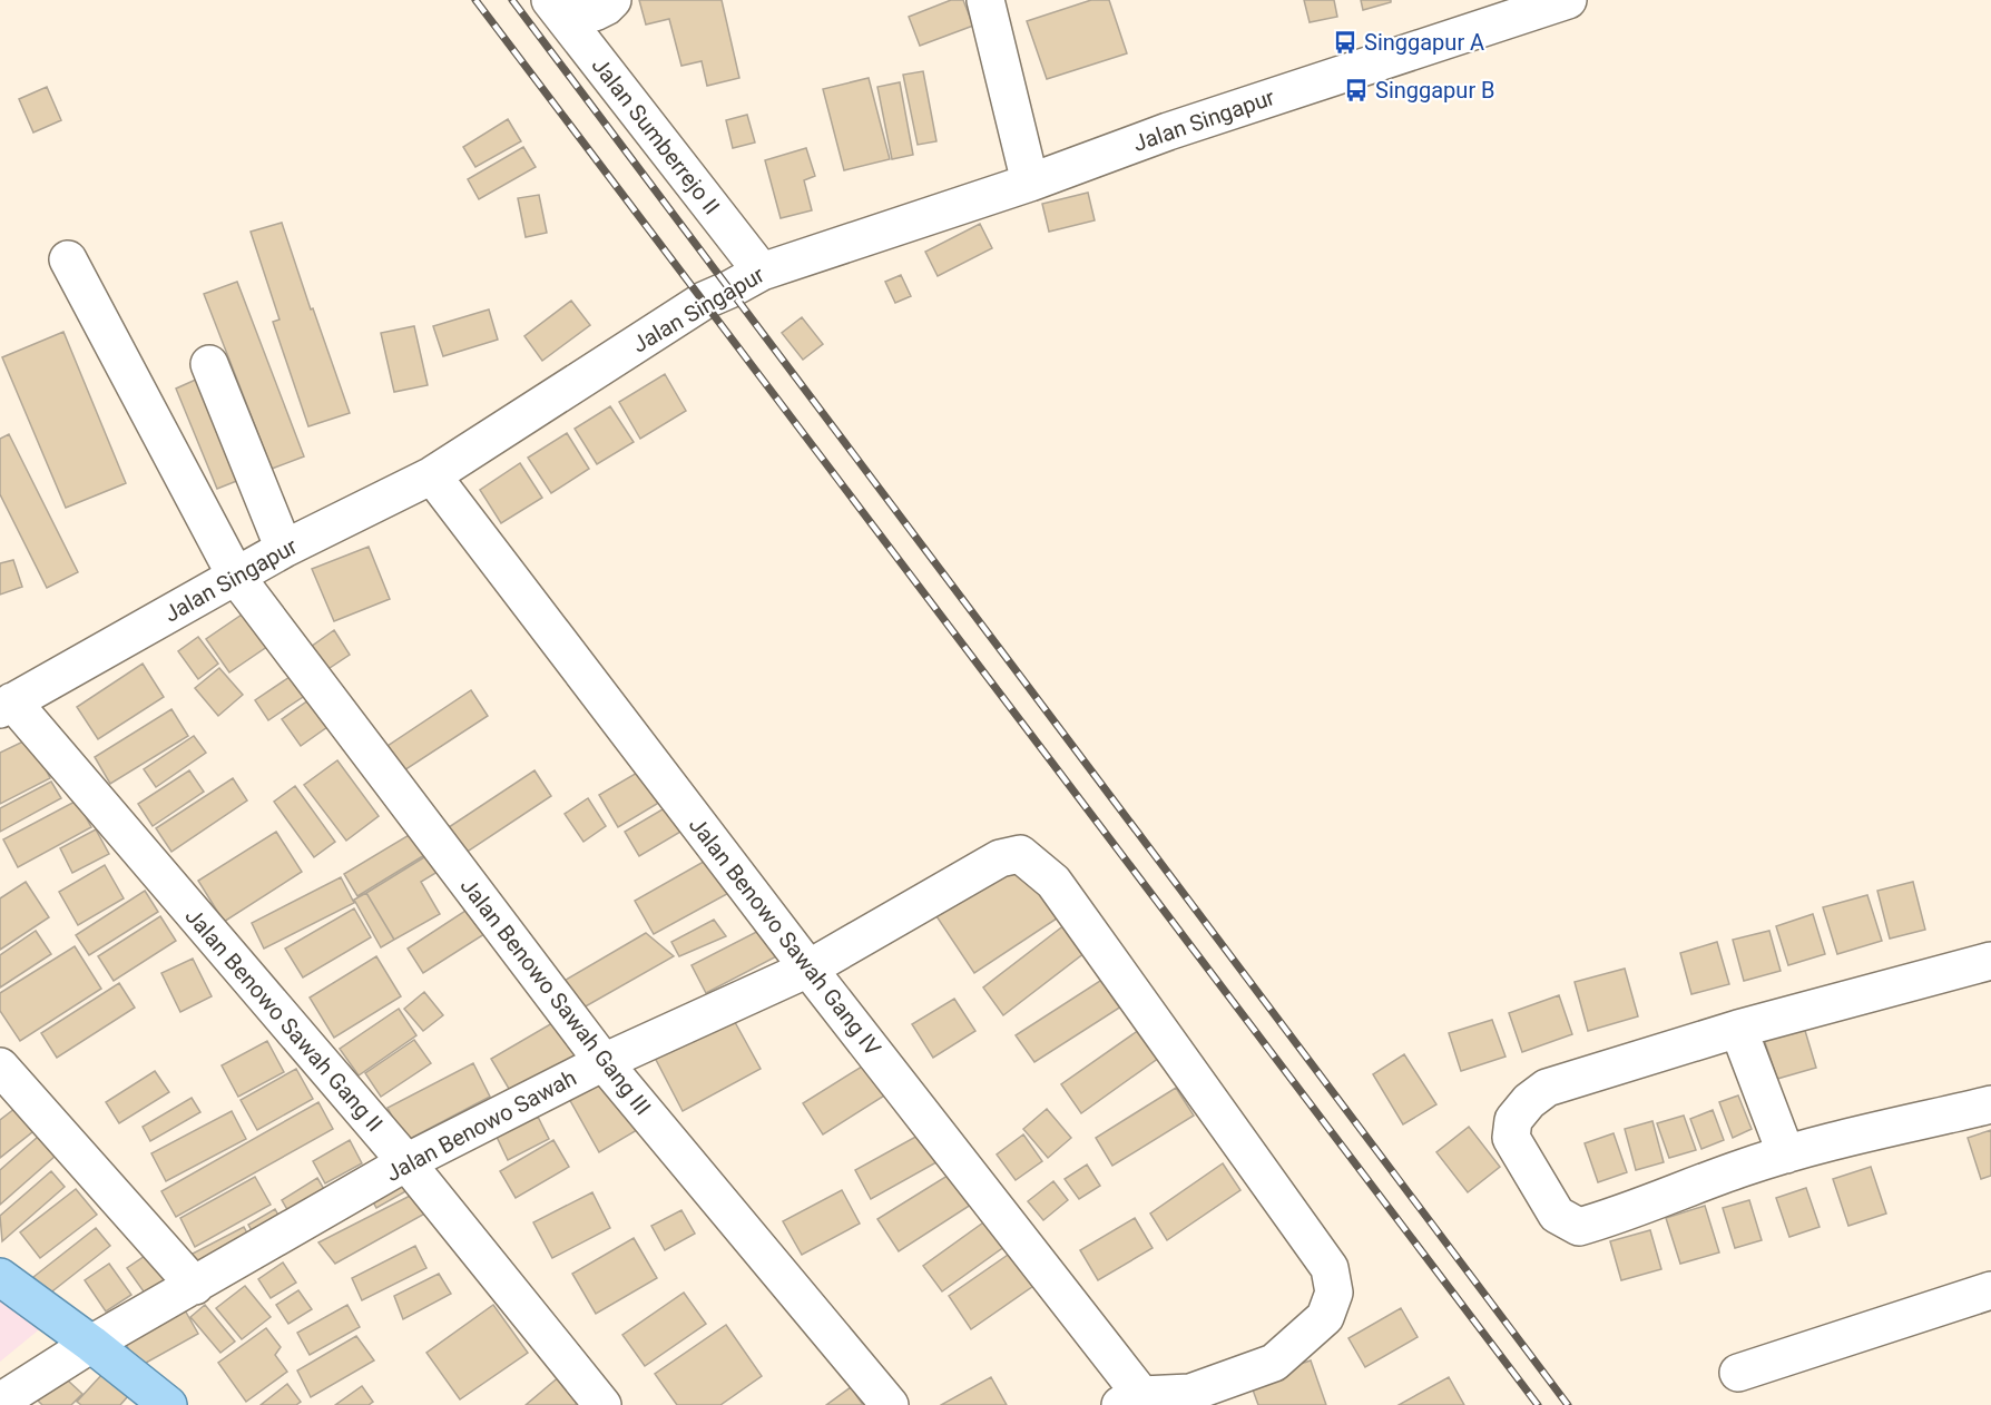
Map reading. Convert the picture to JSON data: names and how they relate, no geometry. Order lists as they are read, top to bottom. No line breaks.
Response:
{"streets":{"street":["Jalan Singapur","Jalan Sumberrejo II","Jalan Benowo Sawah Gang IV","Jalan Benowo Sawah Gang III","Jalan Benowo Sawah Gang II","Jalan Benowo Sawah"]},"crossings":[["Jalan Singapur","Jalan Sumberrejo II"],["Jalan Singapur","Jalan Benowo Sawah Gang IV"],["Jalan Singapur","Jalan Benowo Sawah Gang III"],["Jalan Singapur","Jalan Benowo Sawah Gang II"],["Jalan Benowo Sawah Gang IV","Jalan Benowo Sawah"],["Jalan Benowo Sawah Gang III","Jalan Benowo Sawah"],["Jalan Benowo Sawah Gang II","Jalan Benowo Sawah"]],"places":{"bus stop":["Singgapur A","Singgapur B"]}}
